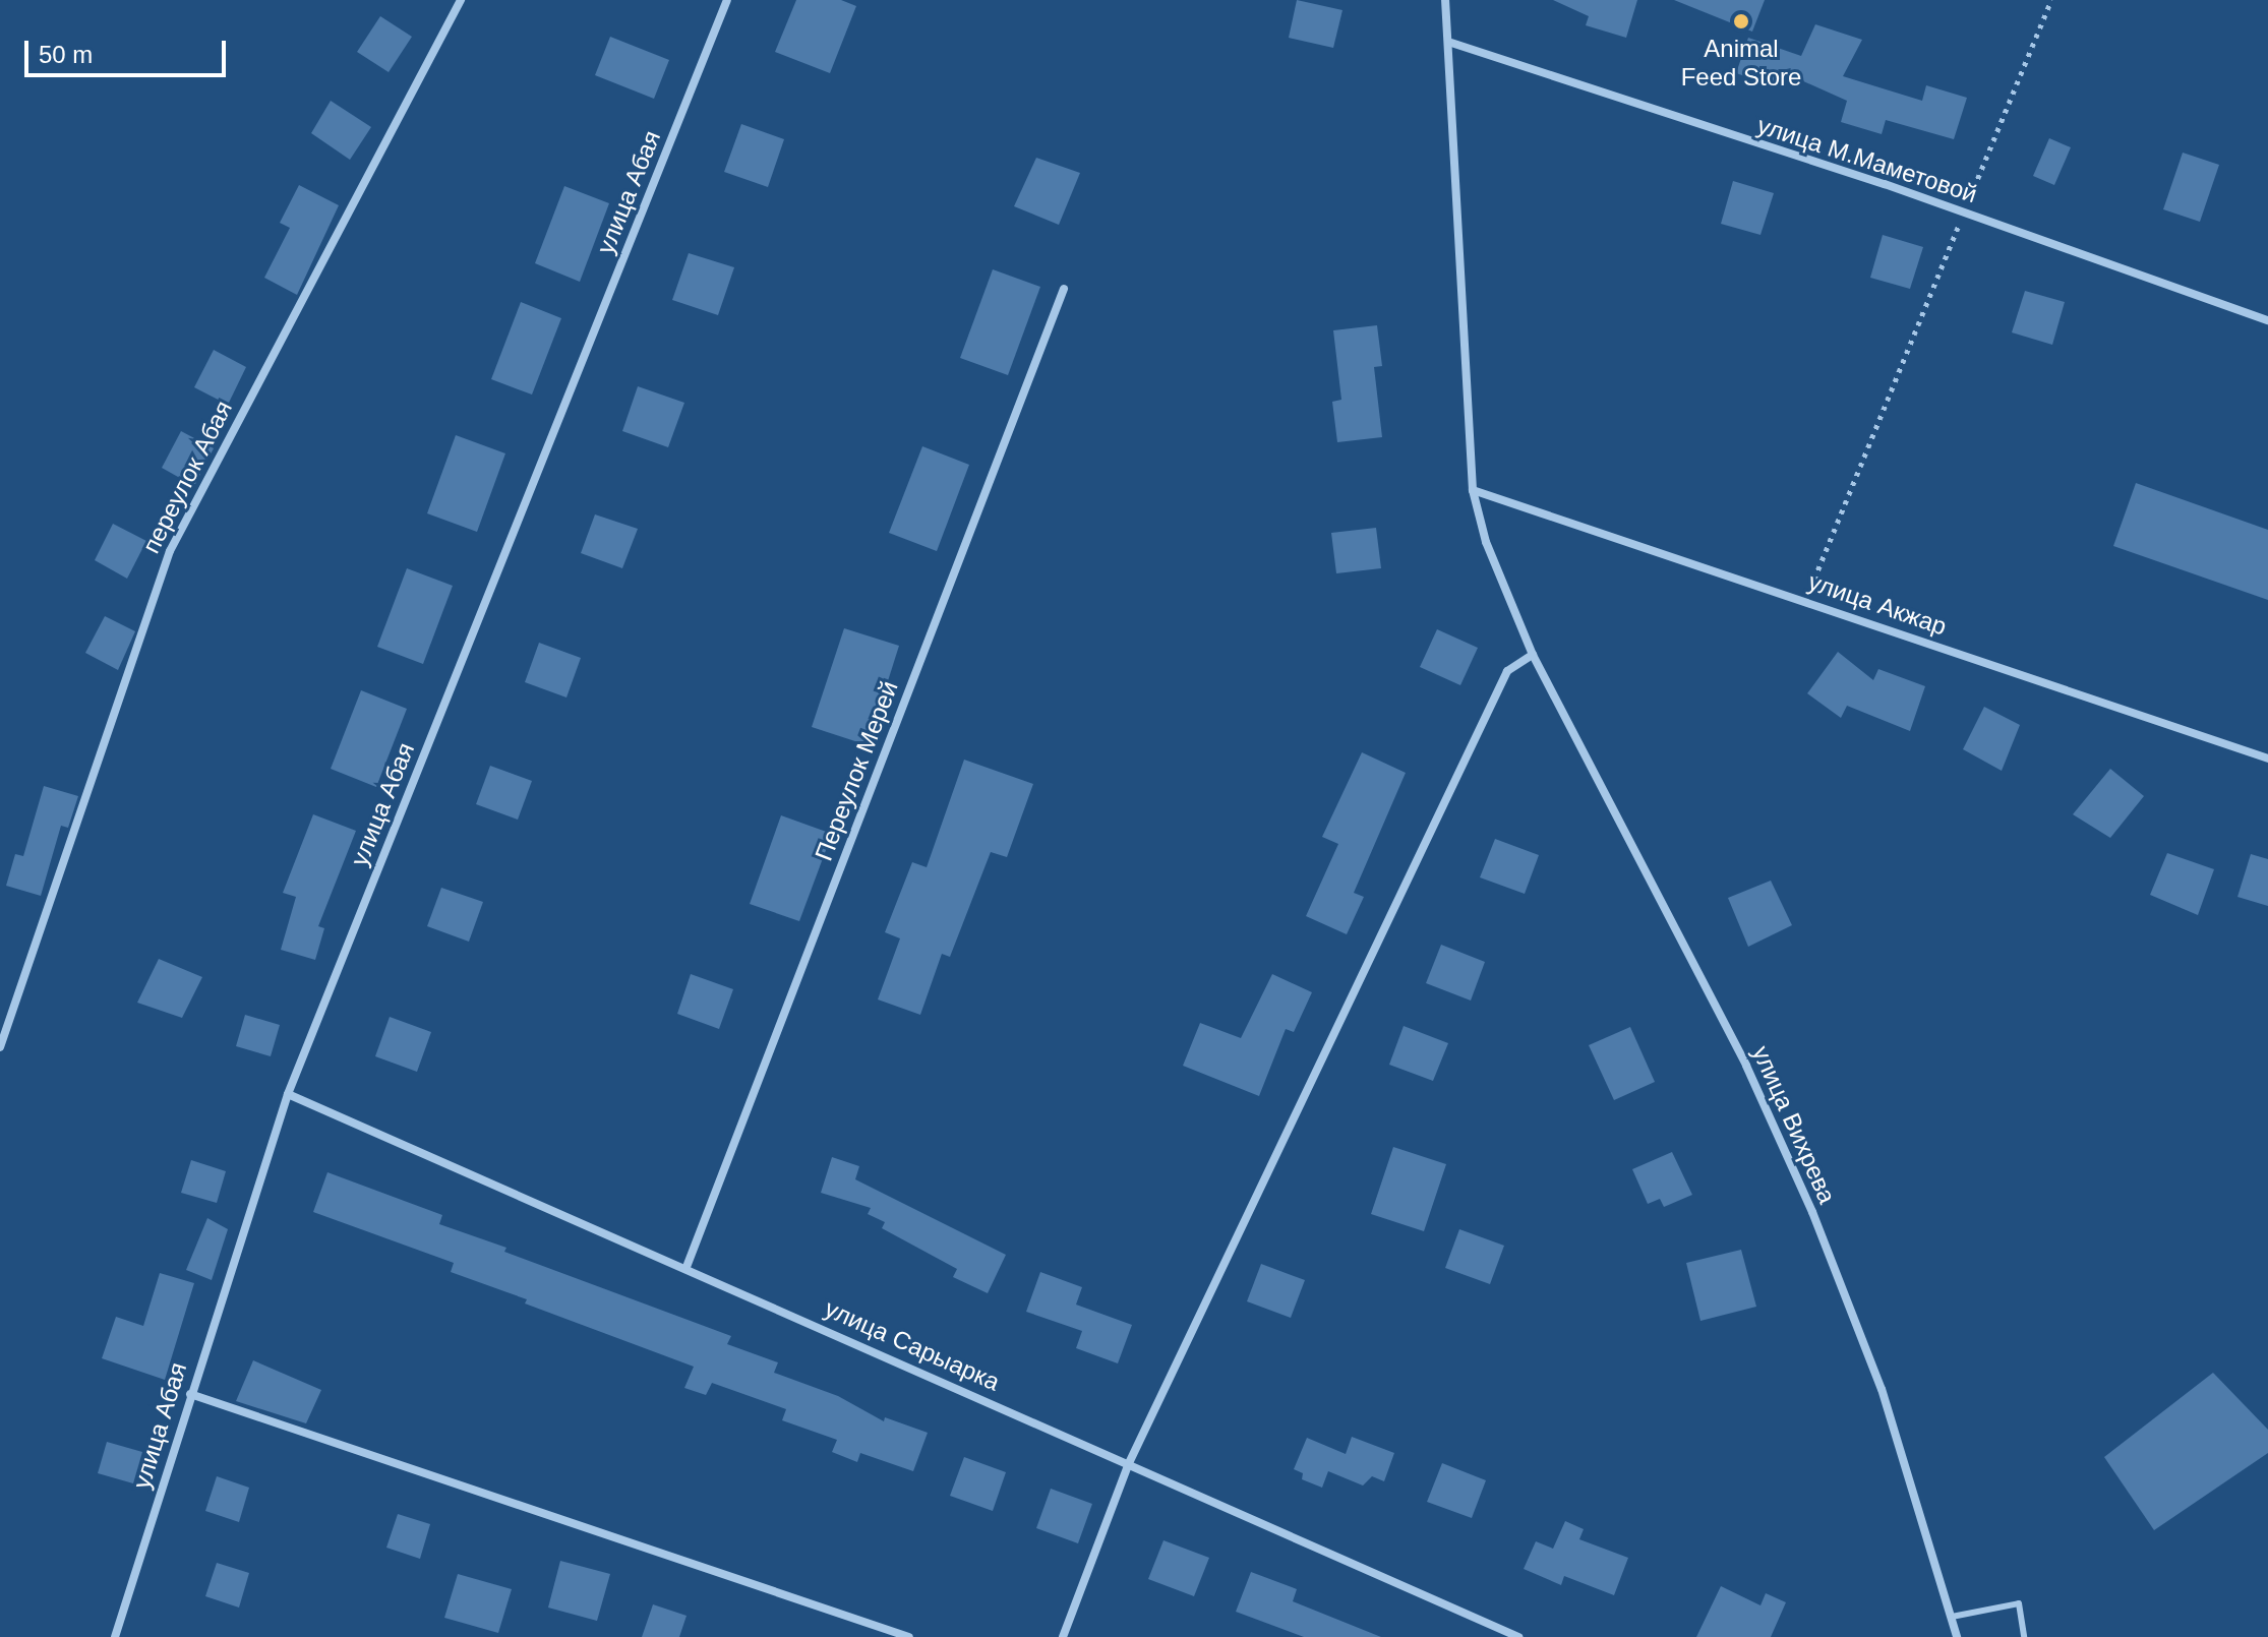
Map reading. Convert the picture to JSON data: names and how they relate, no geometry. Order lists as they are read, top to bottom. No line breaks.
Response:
{"streets":{"street":["улица М.Маметовой","улица Абая","переулок Абая","улица Акжар","Переулок Мерей","улица Вихрева","улица Сарыарка"]},"crossings":[["улица М.Маметовой","улица Вихрева"],["улица Абая","улица Сарыарка"],["улица Акжар","улица Вихрева"],["Переулок Мерей","улица Сарыарка"]],"places":["Animal Feed Store"],"scale_bar":"50 m"}
